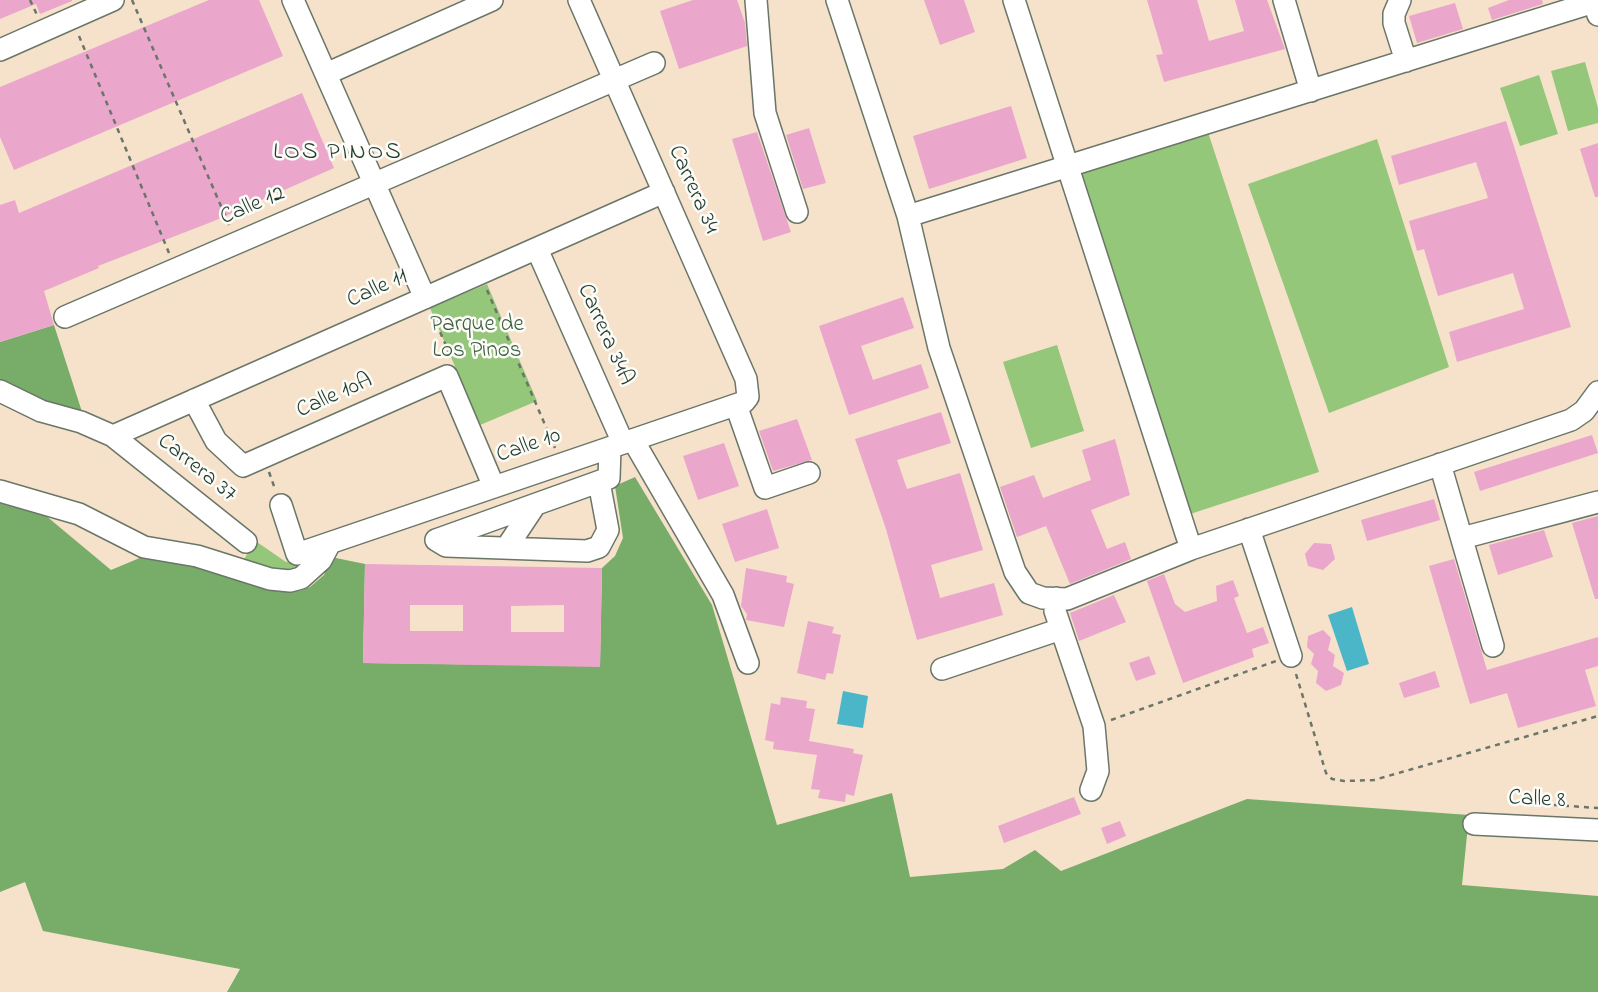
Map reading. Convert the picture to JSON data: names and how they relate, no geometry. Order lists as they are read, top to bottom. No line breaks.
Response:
{"streets":{"street":["Carrera 34","Calle 12","Calle 11","Carrera 34A","Calle 10A","Calle 10","Carrera 37","Calle 8"]},"crossings":[["Carrera 34","Calle 12"],["Carrera 34","Calle 11"],["Carrera 34","Calle 10"],["Calle 11","Carrera 34A"],["Calle 11","Calle 10A"],["Calle 11","Carrera 37"],["Carrera 34A","Calle 10"]],"districts":["LOS PINOS"],"parks":["Parque de Los Pinos"]}
